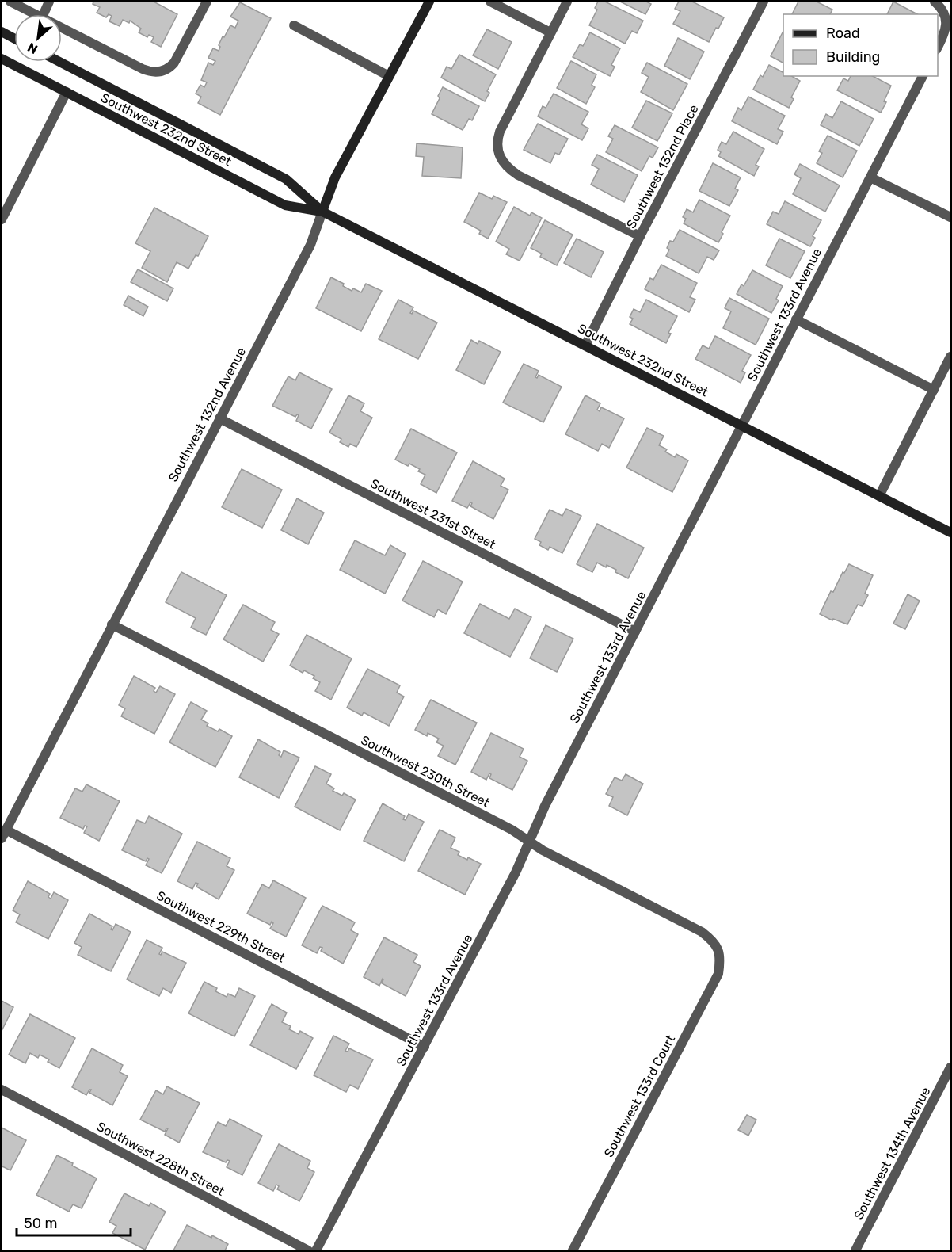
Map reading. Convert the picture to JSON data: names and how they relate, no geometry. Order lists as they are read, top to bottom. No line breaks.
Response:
{"streets":{"street":["Southwest 232nd Street","Southwest 132nd Place","Southwest 133rd Avenue","Southwest 132nd Avenue","Southwest 231st Street","Southwest 230th Street","Southwest 229th Street","Southwest 133rd Court","Southwest 134th Avenue","Southwest 228th Street"]},"crossings":[["Southwest 232nd Street","Southwest 132nd Place"],["Southwest 232nd Street","Southwest 133rd Avenue"],["Southwest 232nd Street","Southwest 132nd Avenue"],["Southwest 133rd Avenue","Southwest 231st Street"],["Southwest 133rd Avenue","Southwest 230th Street"],["Southwest 133rd Avenue","Southwest 229th Street"],["Southwest 132nd Avenue","Southwest 231st Street"],["Southwest 132nd Avenue","Southwest 230th Street"],["Southwest 132nd Avenue","Southwest 229th Street"],["Southwest 230th Street","Southwest 133rd Court"]],"legend":["Road","Building"],"scale_bar":"50 m","north":"bottom left"}
